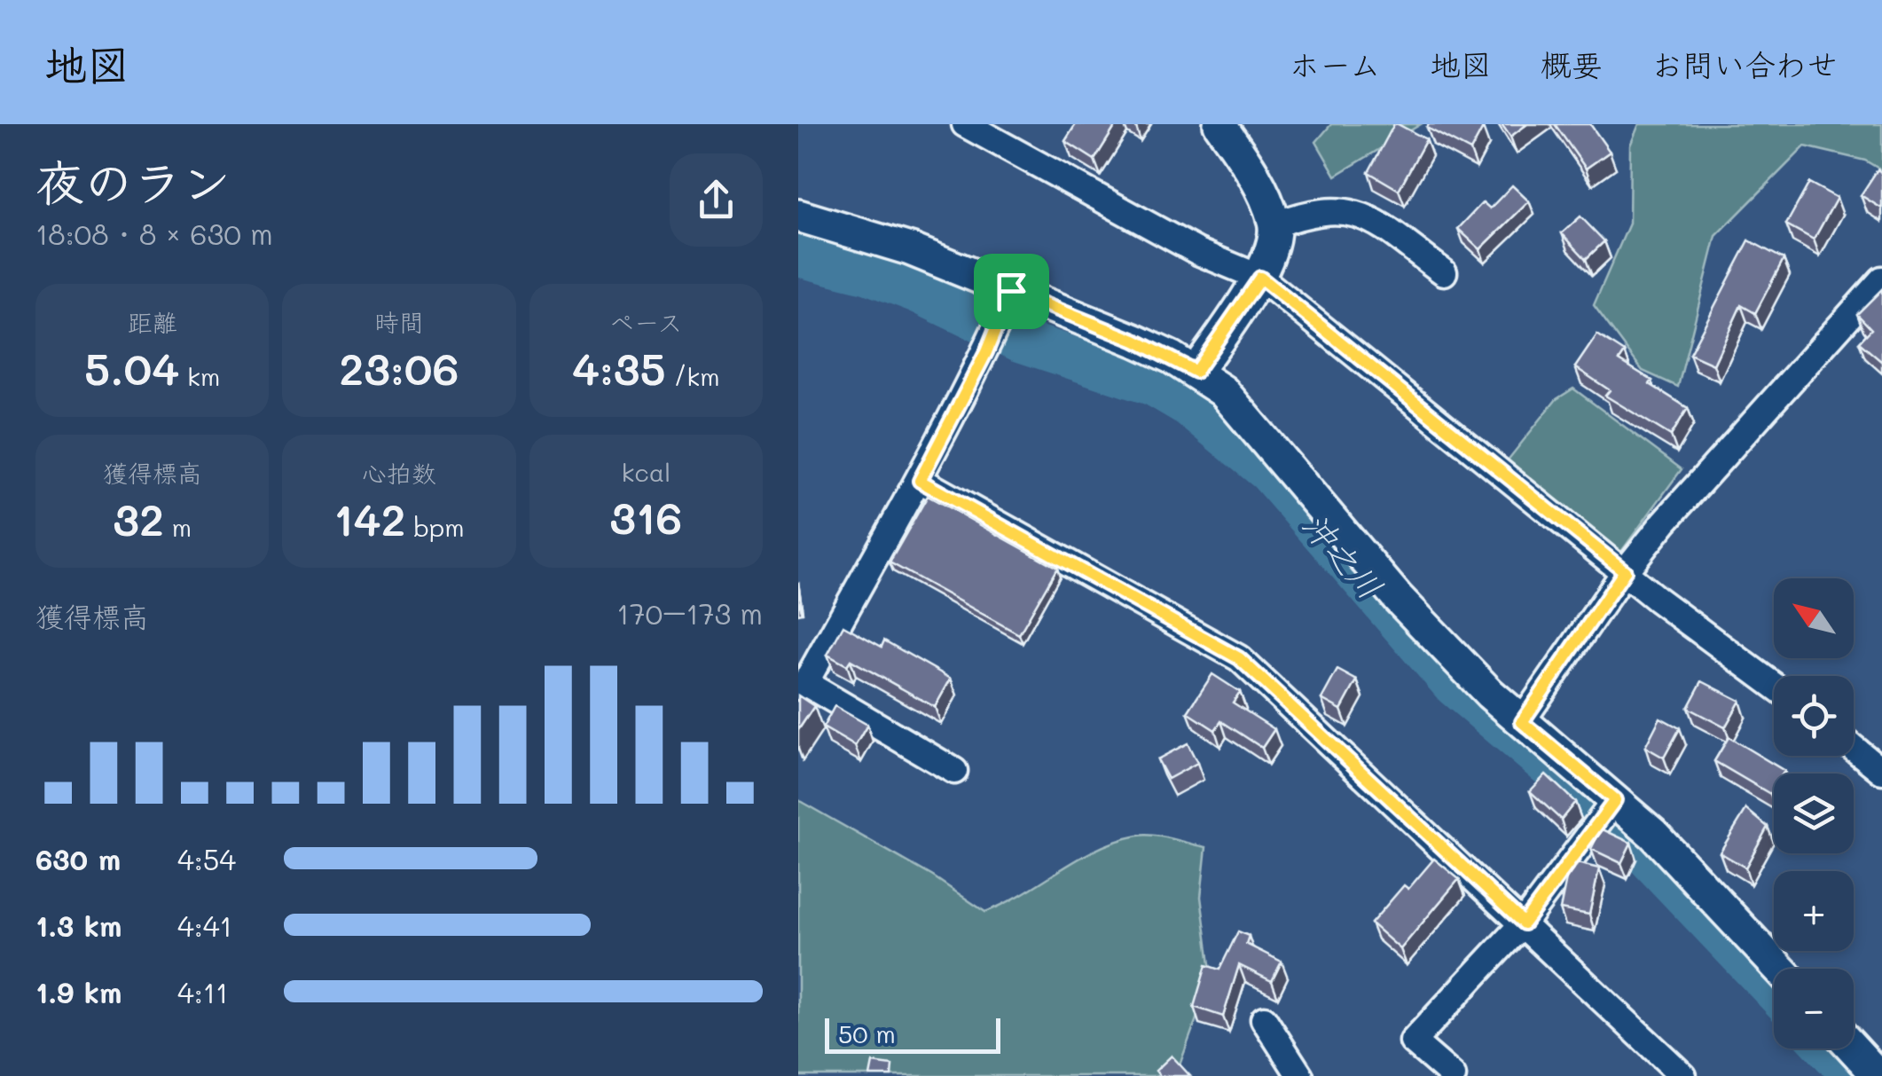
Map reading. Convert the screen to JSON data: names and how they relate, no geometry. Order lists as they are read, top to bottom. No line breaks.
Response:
{"water":["沖之川"],"scale_bar":"50 m","north":"top left","page":{"header":"地図","nav":["ホーム","地図","概要","お問い合わせ"],"heading":["夜のラン","18:08 · 8 × 630 m"],"stats":[["距離","5.04 km"],["時間","23:06"],["ペース","4:35 /km"],["獲得標高","32 m"],["心拍数","142 bpm"],["kcal","316"]],"chart":["獲得標高","170–173 m"],"map_buttons":["+","−"],"list":[{"name":"630 m","note":"4:54"},{"name":"1.3 km","note":"4:41"},{"name":"1.9 km","note":"4:11"}],"scale":"50 m"}}
